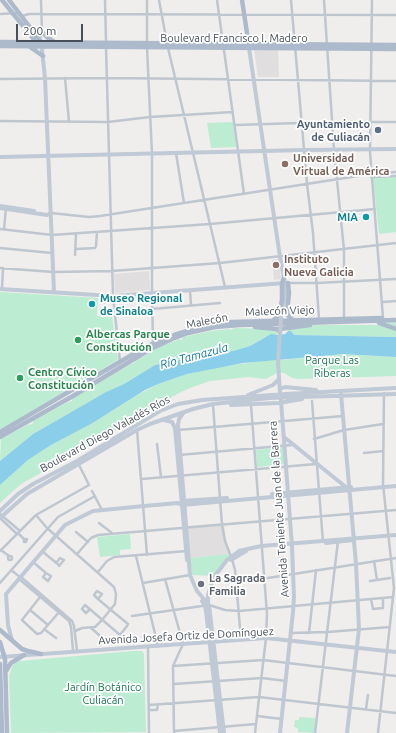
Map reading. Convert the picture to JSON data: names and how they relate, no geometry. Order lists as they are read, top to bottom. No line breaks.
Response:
{"streets":{"main road":["Boulevard Francisco I. Madero","Malecón Viejo","Malecón","Boulevard Diego Valadés Ríos","Avenida Teniente Juan de la Barrera","Avenida Josefa Ortiz de Domínguez"]},"crossings":[["Malecón Viejo","Malecón"],["Avenida Teniente Juan de la Barrera","Avenida Josefa Ortiz de Domínguez"]],"water":["Río Tamazula"],"parks":["Parque Las Riberas","Jardín Botánico Culiacán"],"places":["Ayuntamiento de Culiacán","Universidad Virtual de América","MIA","Instituto Nueva Galicia","Museo Regional de Sinaloa","Albercas Parque Constitución","Centro Cívico Constitución","La Sagrada Familia"],"scale_bar":"200 m"}
